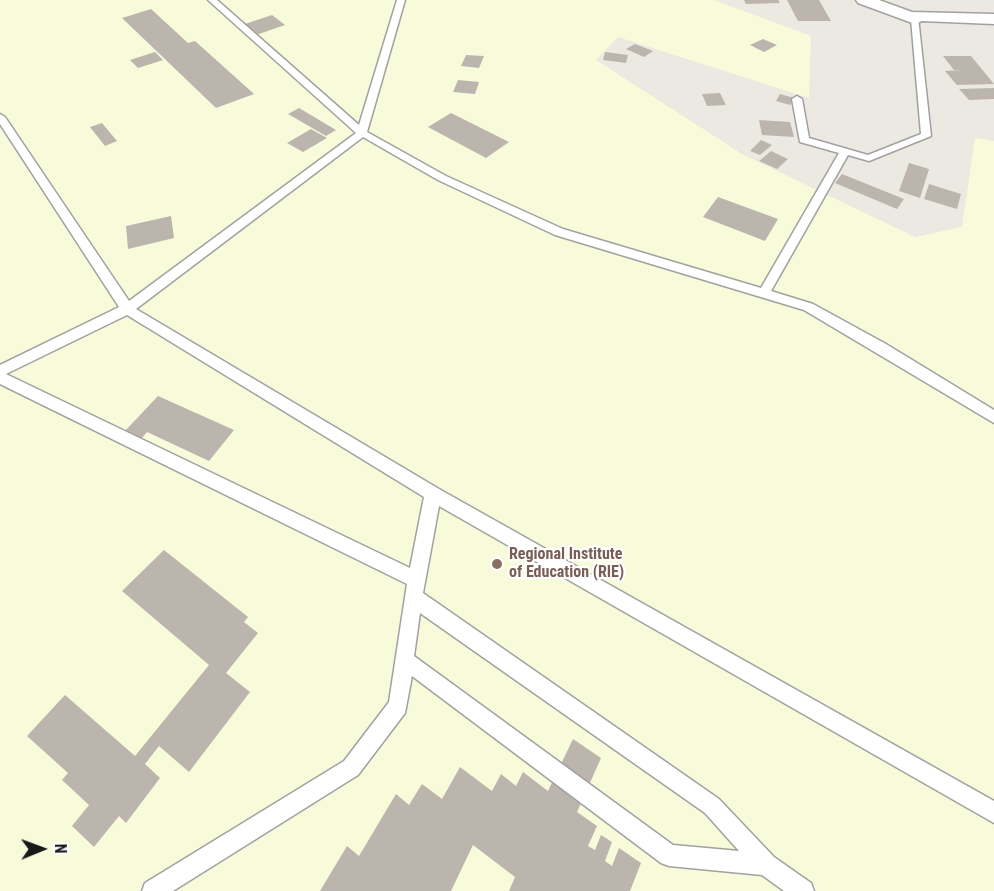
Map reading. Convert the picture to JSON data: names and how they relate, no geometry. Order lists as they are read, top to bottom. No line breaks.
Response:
{"places":["Regional Institute of Education (RIE)"],"north":"right"}
